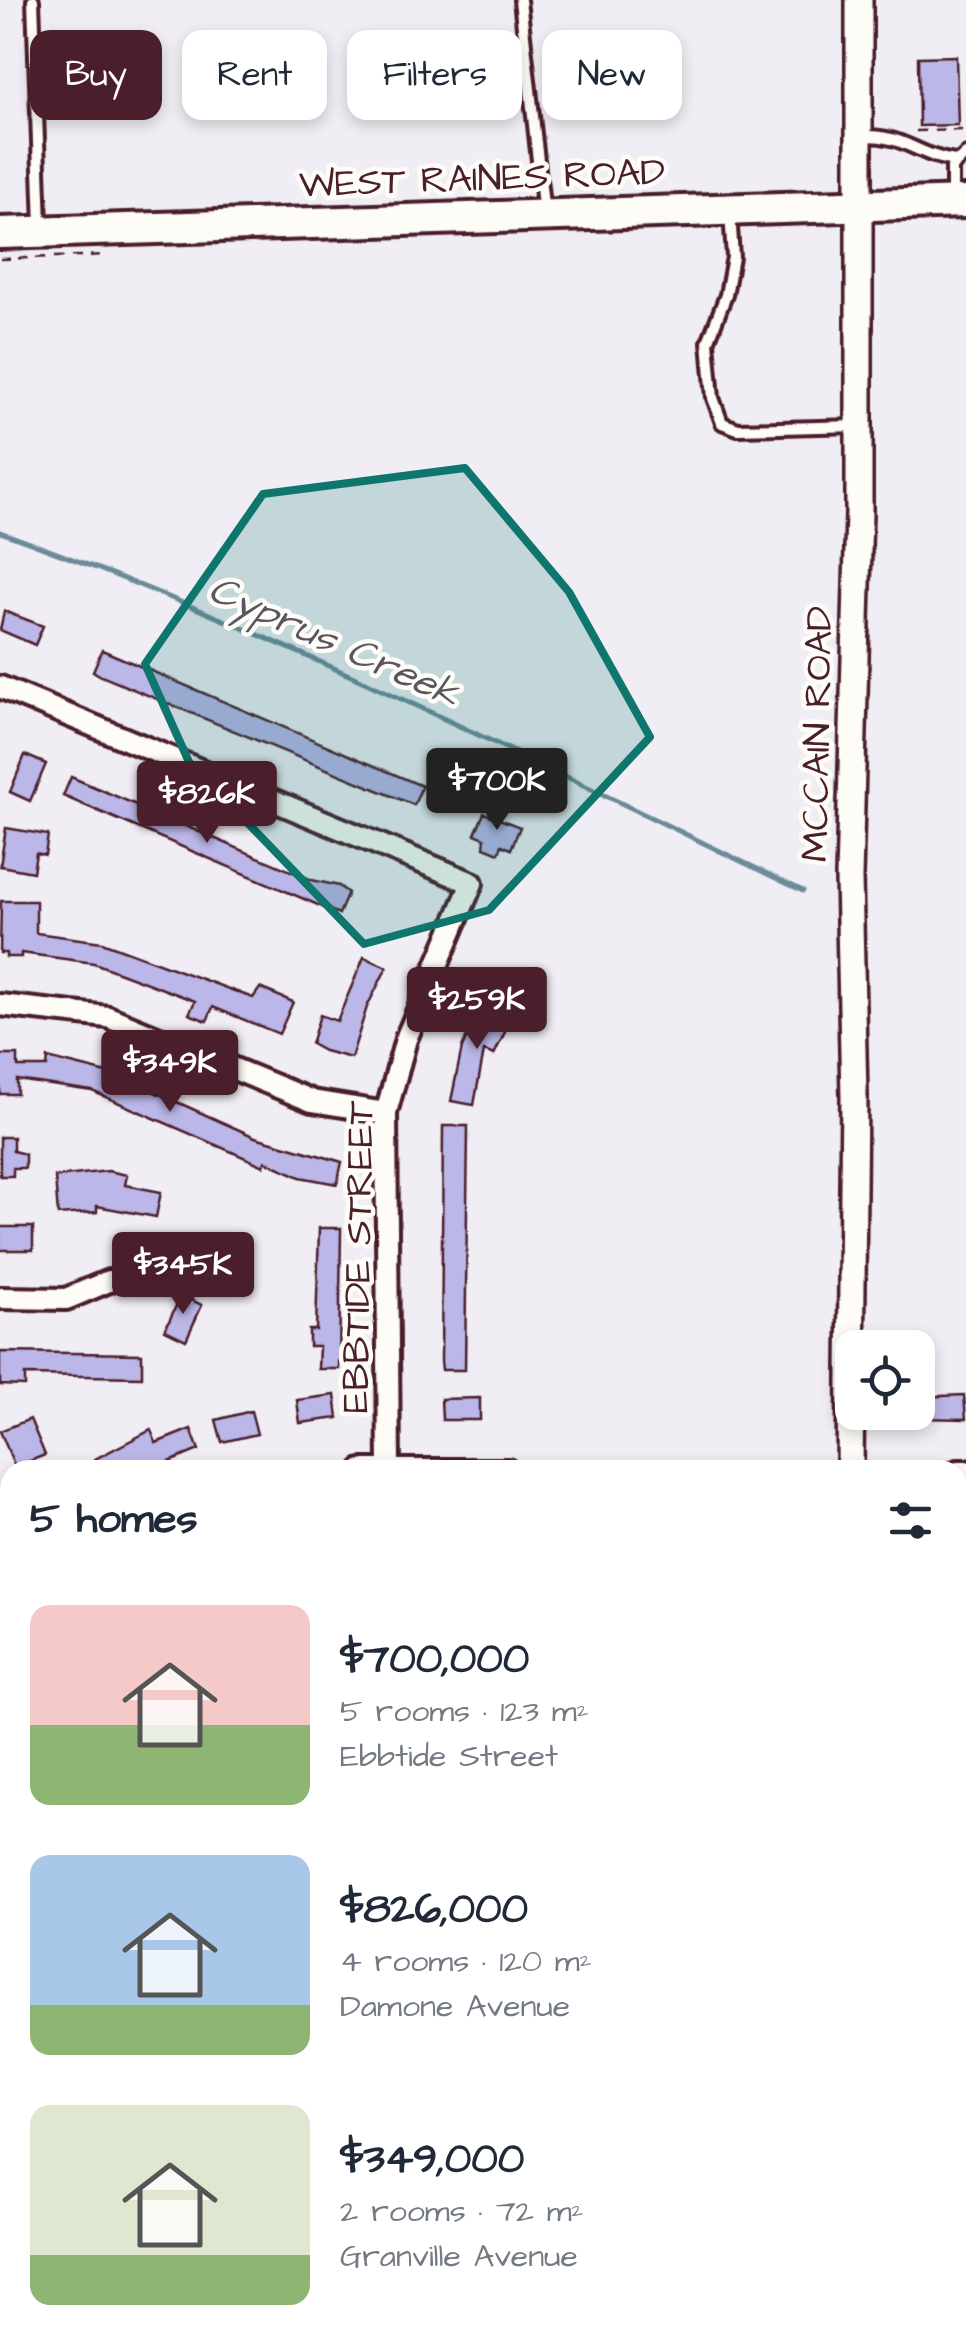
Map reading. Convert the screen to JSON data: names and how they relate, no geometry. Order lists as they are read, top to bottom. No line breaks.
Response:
{"streets":{"main road":["WEST RAINES ROAD"],"street":["MCCAIN ROAD","EBBTIDE STREET"]},"crossings":[["WEST RAINES ROAD","MCCAIN ROAD"]],"water":["Cyprus Creek"],"page":{"chip":["Buy","Rent","Filters","New"],"price":["$700K","$826K","$259K","$349K","$345K"],"heading":"5 homes","list":[{"name":"$700,000","note":"5 rooms · 123 m² · Ebbtide Street"},{"name":"$826,000","note":"4 rooms · 120 m² · Damone Avenue"},{"name":"$349,000","note":"2 rooms · 72 m² · Granville Avenue"}]}}
